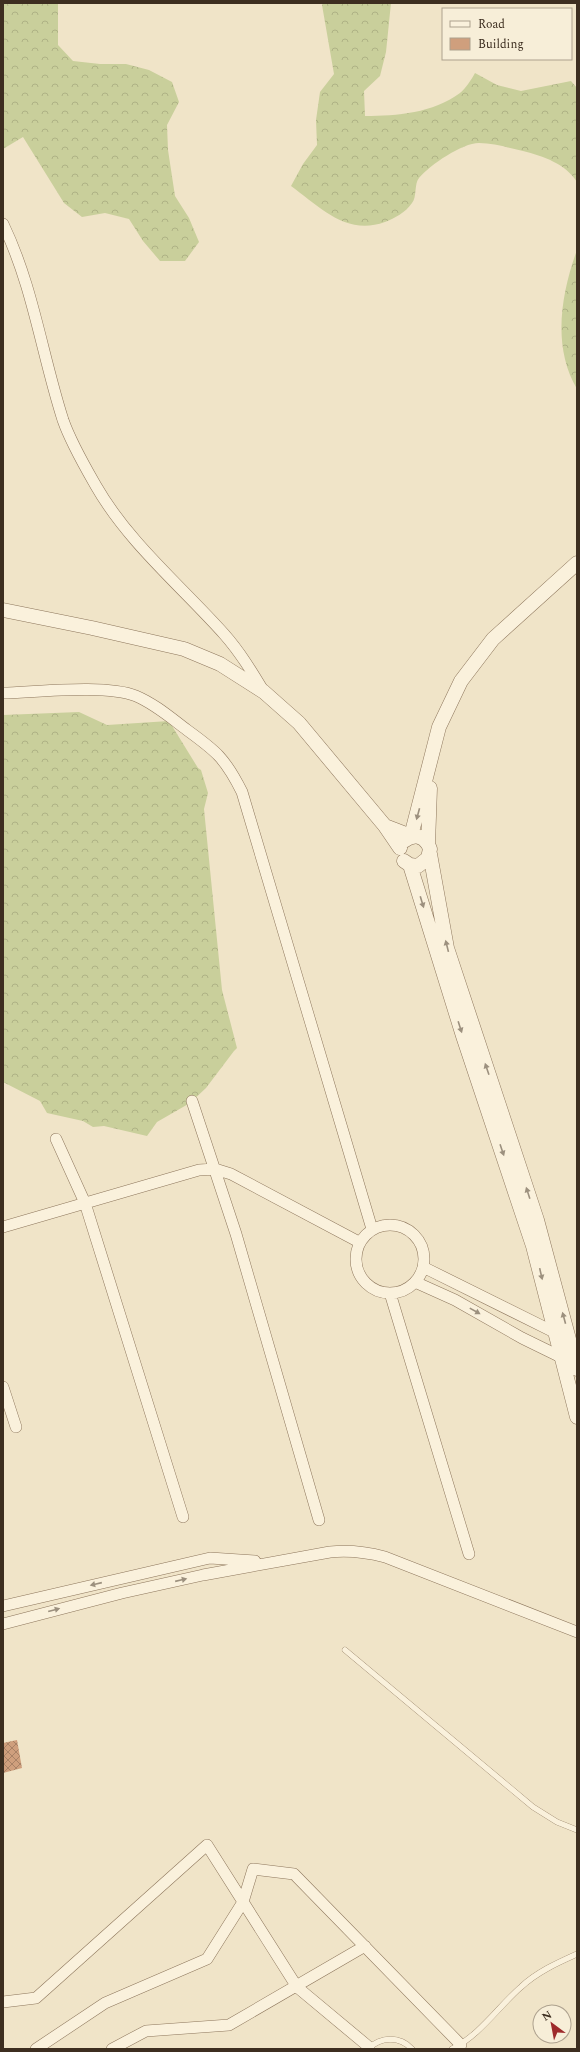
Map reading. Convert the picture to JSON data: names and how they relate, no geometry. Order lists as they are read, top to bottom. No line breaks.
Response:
{"legend":["Road","Building"],"north":"top left"}
